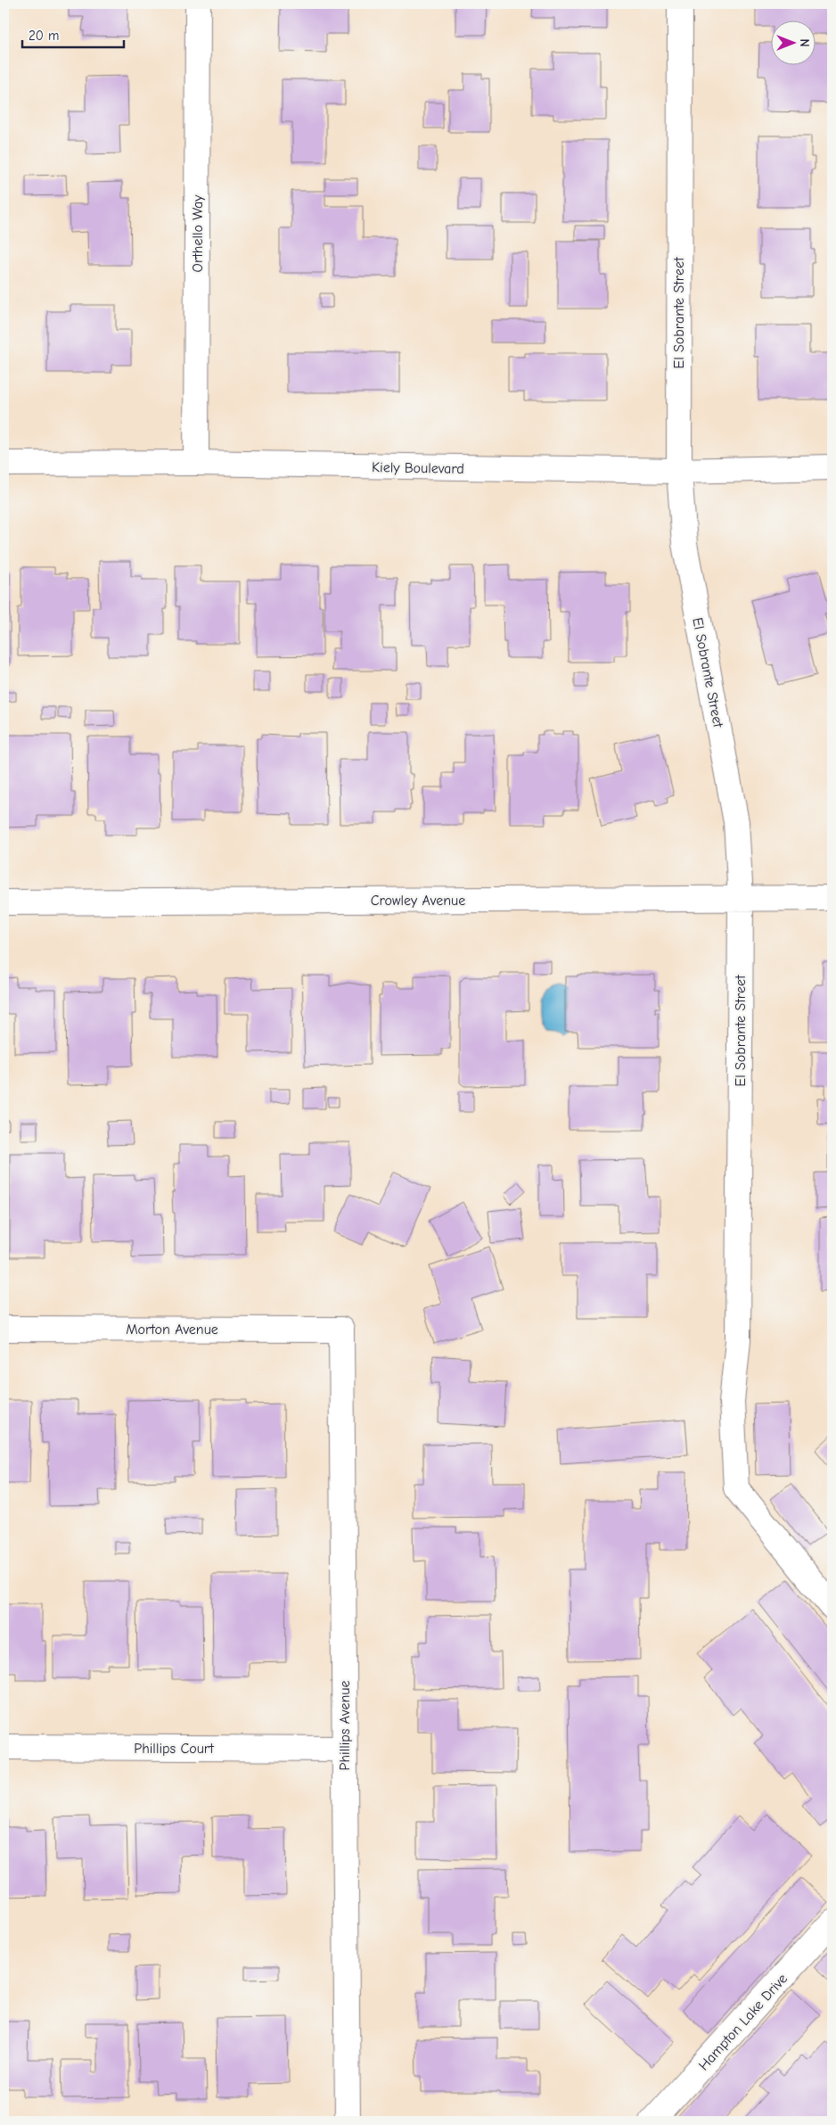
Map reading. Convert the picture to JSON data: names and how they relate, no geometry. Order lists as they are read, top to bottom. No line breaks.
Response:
{"streets":{"street":["Orthello Way","El Sobrante Street","Kiely Boulevard","Crowley Avenue","Morton Avenue","Phillips Avenue","Phillips Court","Hampton Lake Drive"]},"crossings":[["Orthello Way","Kiely Boulevard"],["El Sobrante Street","Kiely Boulevard"],["El Sobrante Street","Crowley Avenue"],["Morton Avenue","Phillips Avenue"],["Phillips Avenue","Phillips Court"]],"scale_bar":"20 m","north":"right"}
